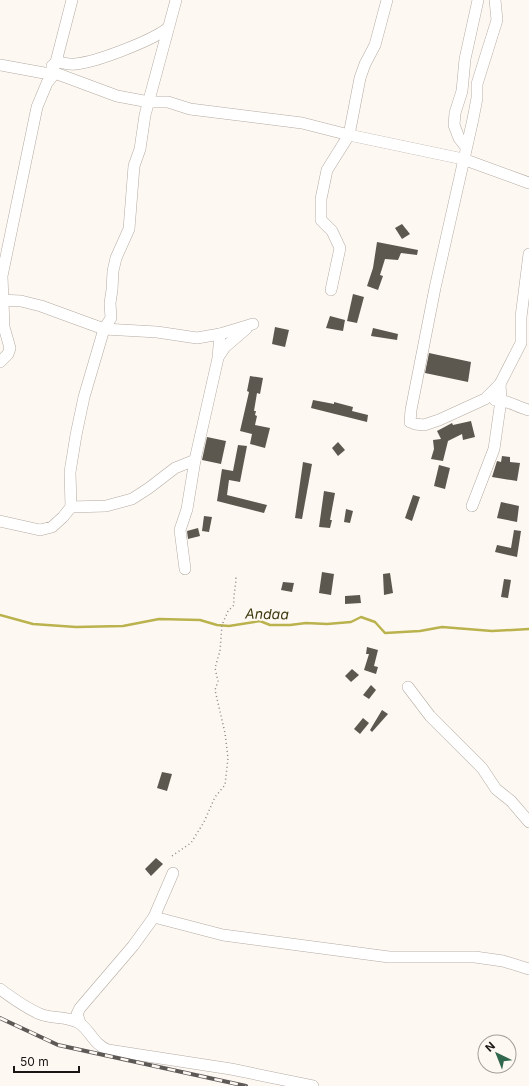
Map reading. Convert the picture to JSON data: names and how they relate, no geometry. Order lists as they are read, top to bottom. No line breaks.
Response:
{"water":["Andaa"],"scale_bar":"50 m","north":"top left"}
